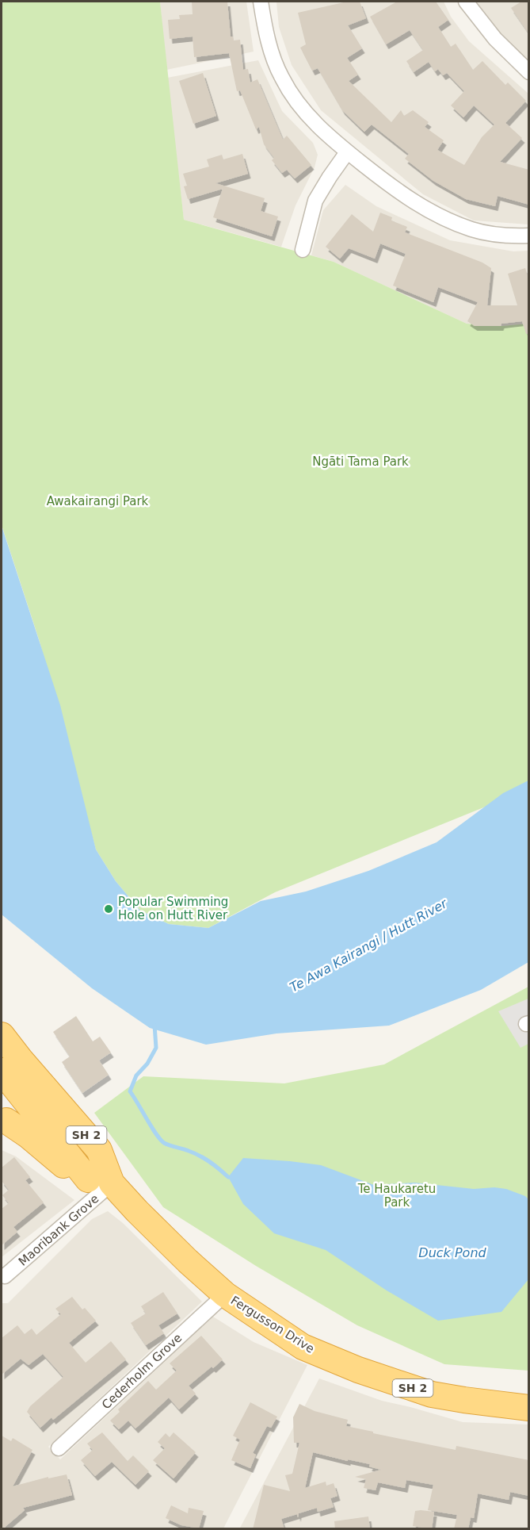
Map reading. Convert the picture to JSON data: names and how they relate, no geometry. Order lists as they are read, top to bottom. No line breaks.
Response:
{"streets":{"highway":["SH 2","Fergusson Drive"],"street":["Maoribank Grove","Cederholm Grove"]},"crossings":[["Maoribank Grove","Fergusson Drive"],["Fergusson Drive","Cederholm Grove"]],"water":["Te Awa Kairangi / Hutt River","Duck Pond"],"parks":["Ngāti Tama Park","Awakairangi Park","Te Haukaretu Park"],"places":["Popular Swimming Hole on Hutt River"]}
